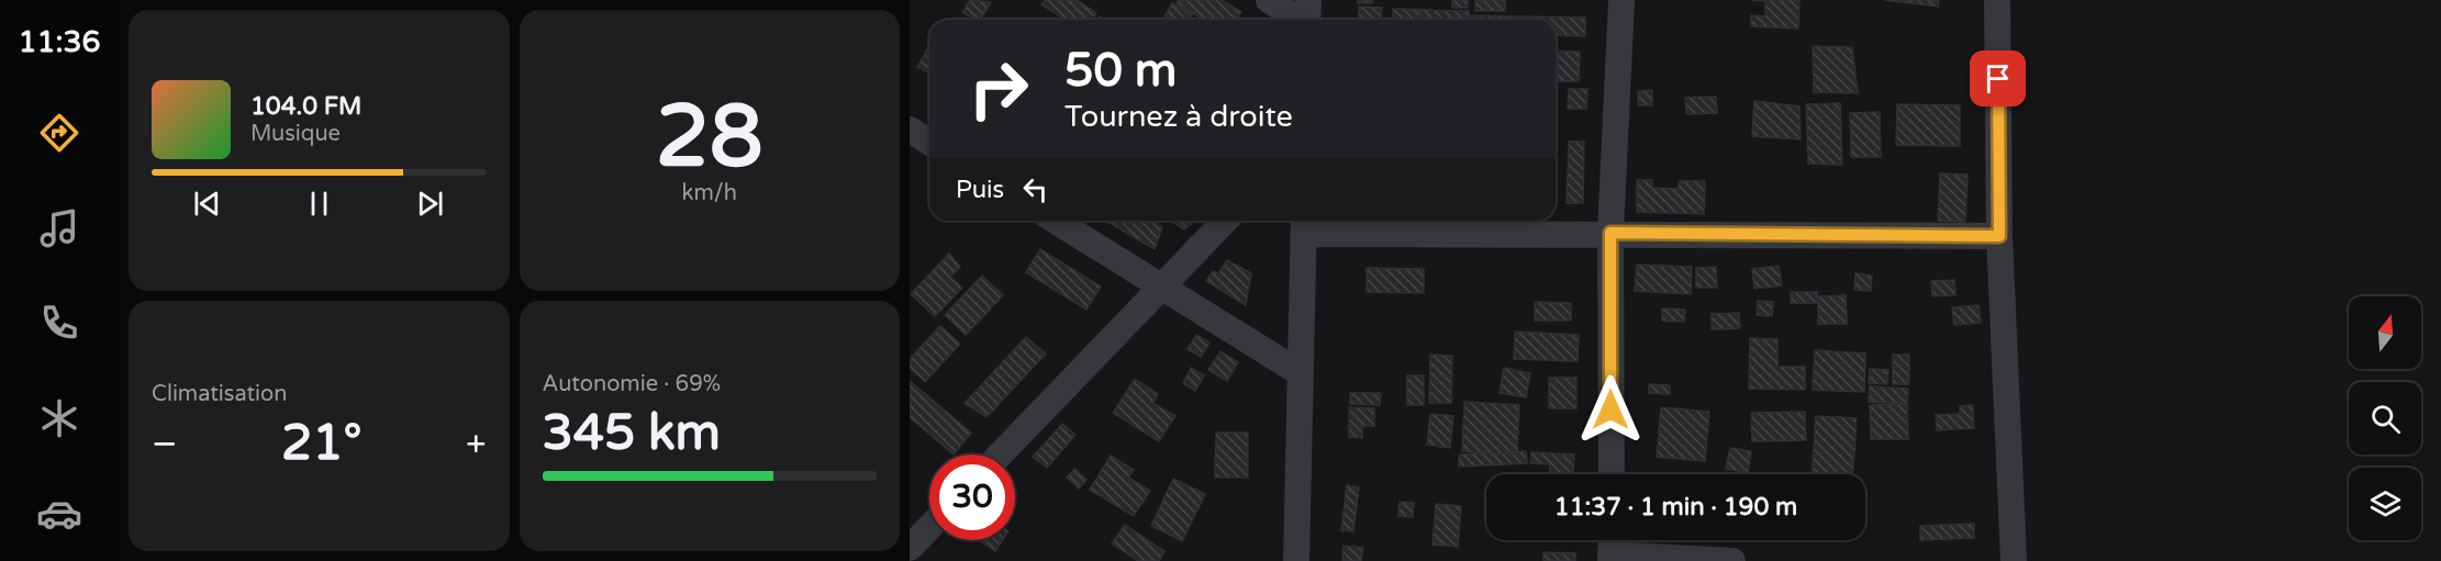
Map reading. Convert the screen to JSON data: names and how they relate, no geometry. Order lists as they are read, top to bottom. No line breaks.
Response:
{"north":"top","page":{"tabs":"11:36","tile":[["28","km/h"],"Climatisation",["Autonomie · 69%","345 km"]],"turn":["50 m","Tournez à droite"],"song":["104.0 FM","Musique"],"then":"Puis","heat":["−","21°","+"],"limit":"30","trip":"11:37 · 1 min · 190 m"}}
